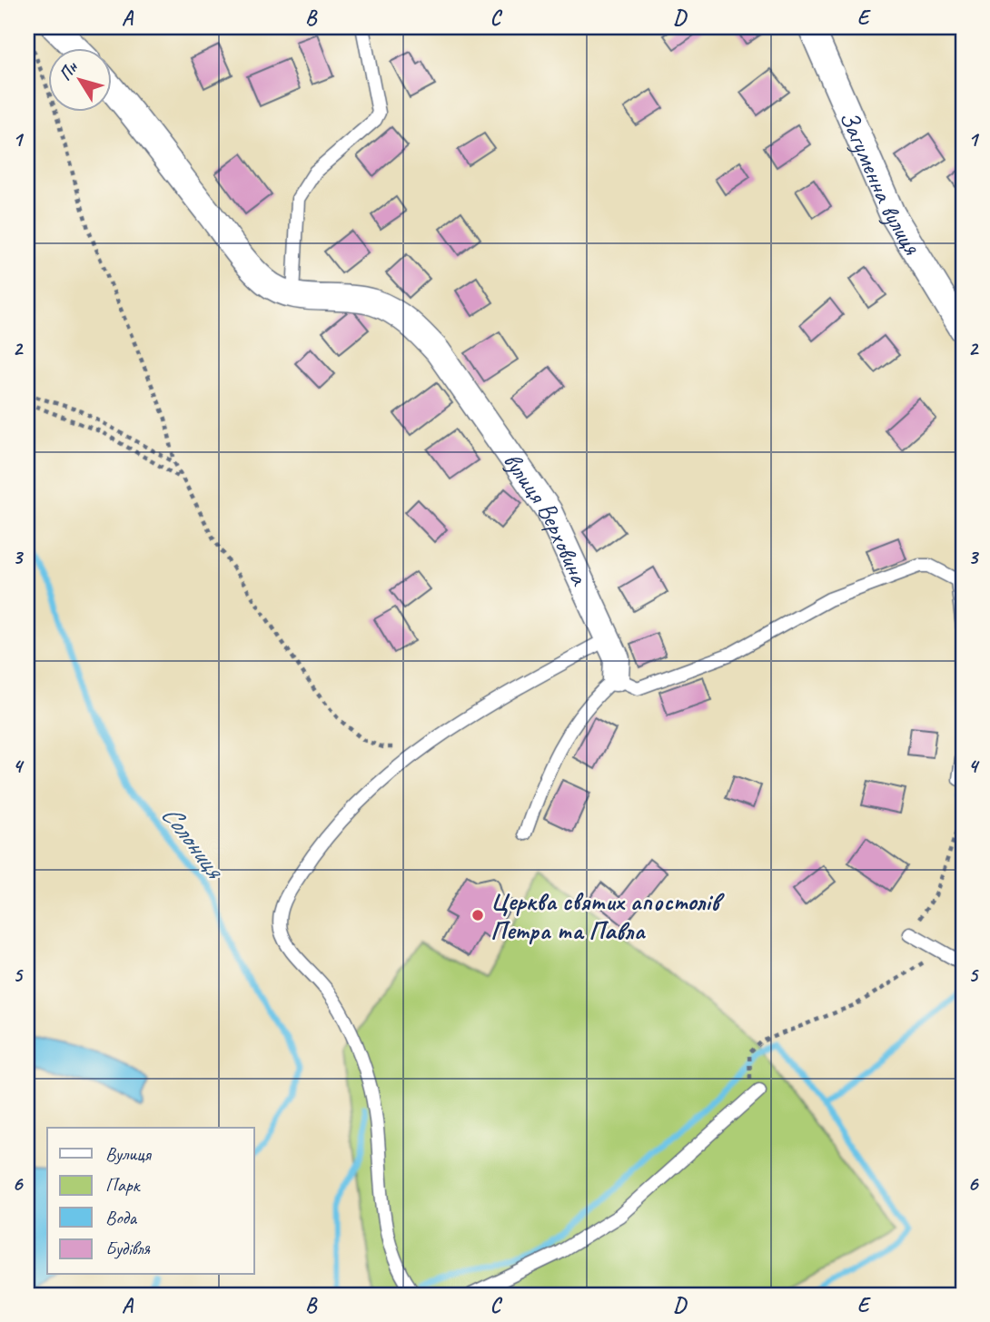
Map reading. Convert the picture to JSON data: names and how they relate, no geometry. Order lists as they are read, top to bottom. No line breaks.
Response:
{"streets":{"street":["Загуменна вулиця","вулиця Верховина"]},"water":["Солониця"],"places":["Церква святих апостолів Петра та Павла"],"legend":["Вулиця","Парк","Вода","Будівля"],"north":"top left","grid":{"columns":["A","B","C","D","E"],"rows":["1","2","3","4","5","6"]}}
